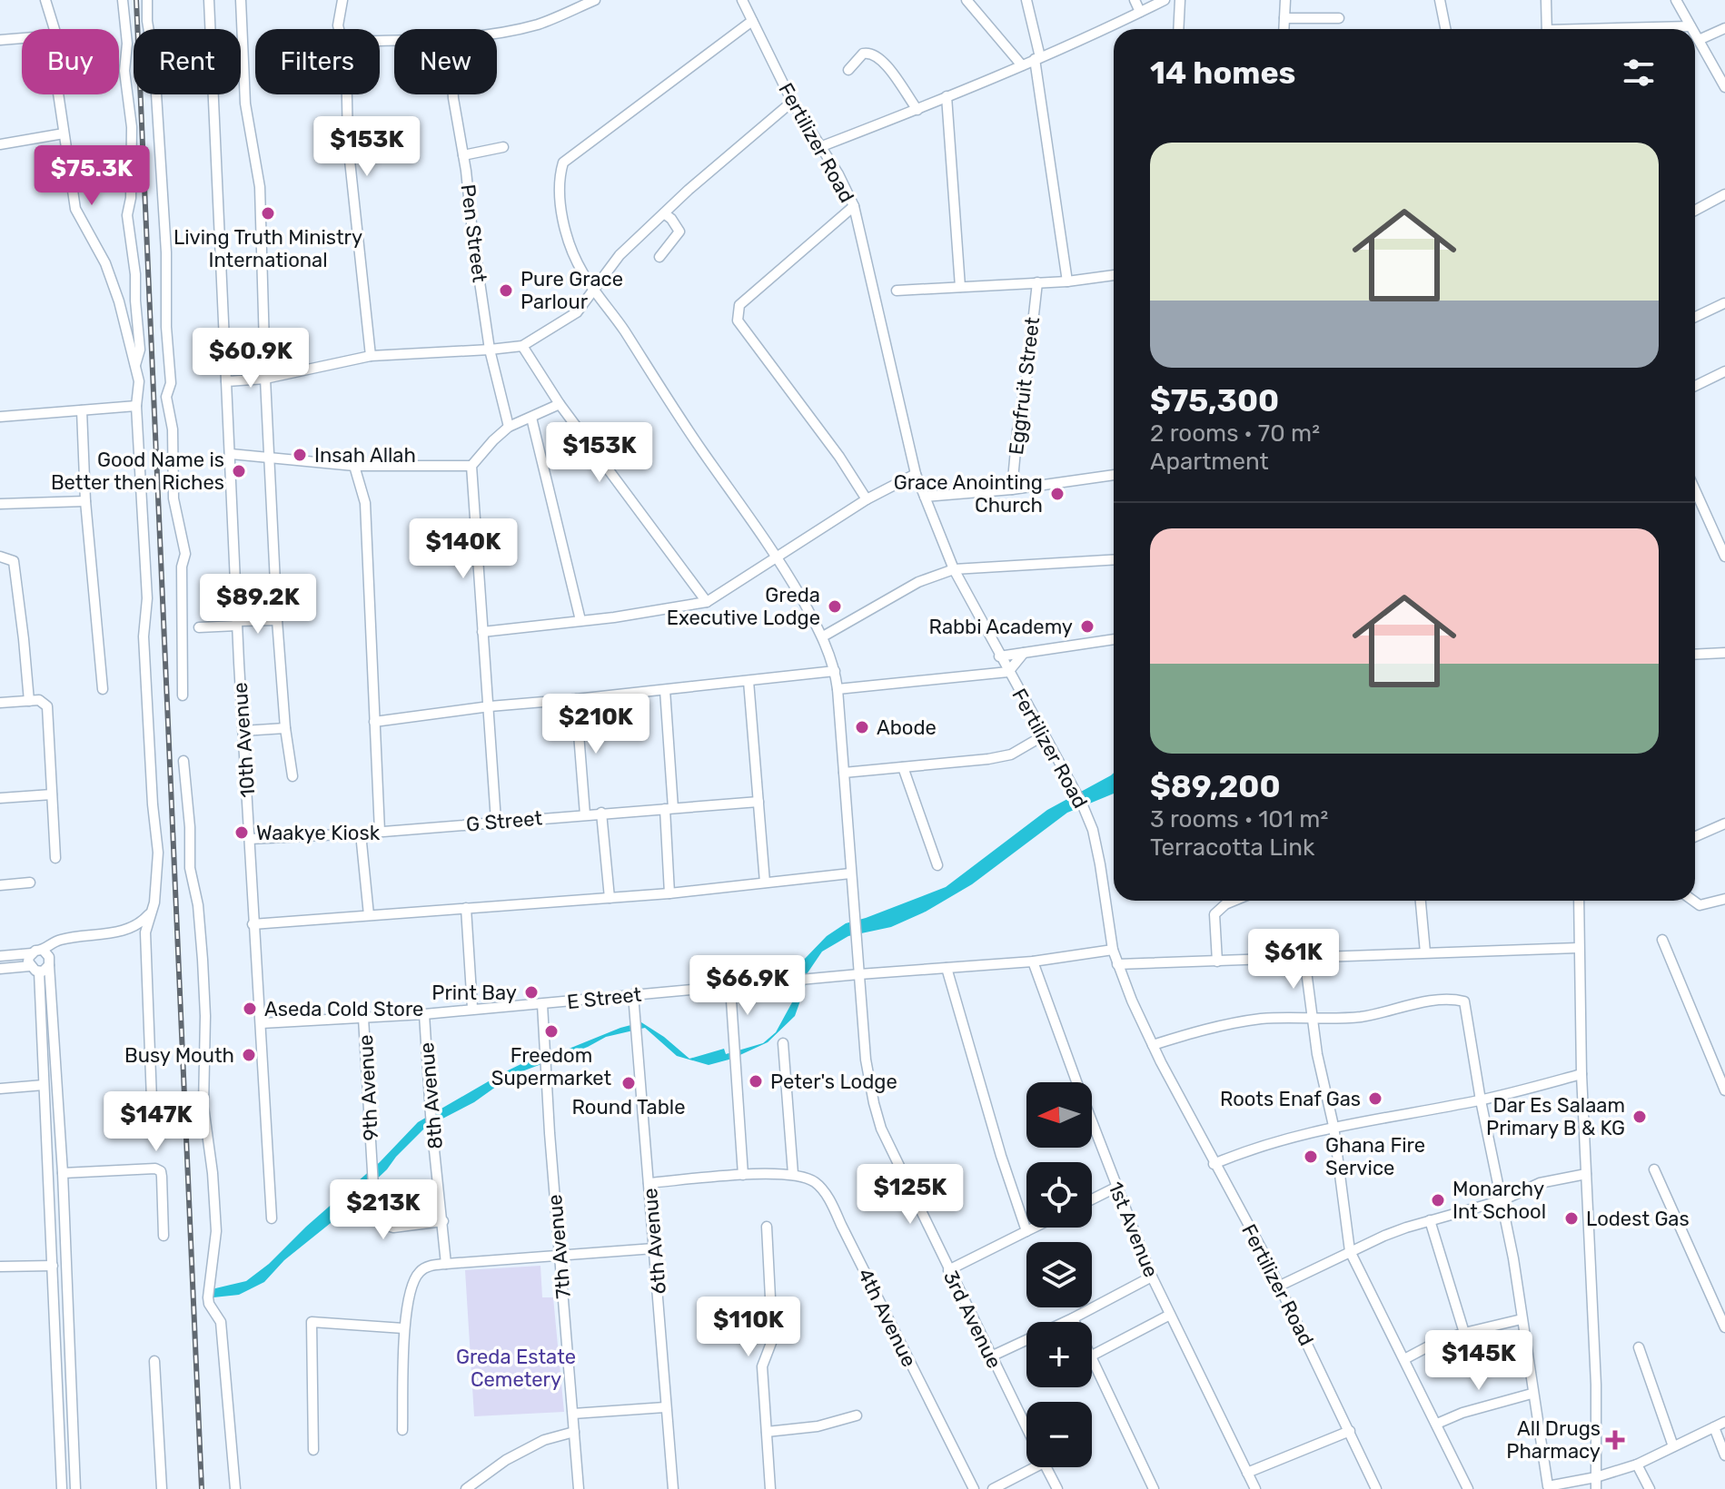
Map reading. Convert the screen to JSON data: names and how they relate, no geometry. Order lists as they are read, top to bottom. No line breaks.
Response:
{"streets":{"street":["Fertilizer Road","Pen Street","Eggfruit Street","10th Avenue","G Street","E Street","9th Avenue","8th Avenue","1st Avenue","6th Avenue","7th Avenue","4th Avenue","3rd Avenue"]},"crossings":[["Fertilizer Road","E Street"],["Fertilizer Road","3rd Avenue"],["10th Avenue","G Street"],["10th Avenue","E Street"],["E Street","9th Avenue"],["E Street","8th Avenue"],["E Street","1st Avenue"],["E Street","6th Avenue"],["E Street","7th Avenue"],["E Street","3rd Avenue"],["9th Avenue","8th Avenue"]],"parks":["Greda Estate Cemetery"],"places":{"other":["Living Truth Ministry International","Pure Grace Parlour","Insah Allah","Good Name is Better then Riches","Grace Anointing Church","Greda Executive Lodge","Rabbi Academy","Abode","Waakye Kiosk","Print Bay","Aseda Cold Store","Freedom Supermarket","Busy Mouth","Peter's Lodge","Round Table","Roots Enaf Gas","Dar Es Salaam Primary B & KG","Ghana Fire Service","Monarchy Int School","Lodest Gas"],"health":["All Drugs Pharmacy"]},"north":"left","page":{"chip":["Buy","Rent","Filters","New"],"heading":"14 homes","price":["$153K","$75.3K","$60.9K","$153K","$140K","$89.2K","$210K","$61K","$66.9K","$147K","$125K","$213K","$110K","$145K"],"list":[{"name":"$75,300","note":"2 rooms · 70 m² · Apartment"},{"name":"$89,200","note":"3 rooms · 101 m² · Terracotta Link"}],"map_buttons":["+","−"]}}
